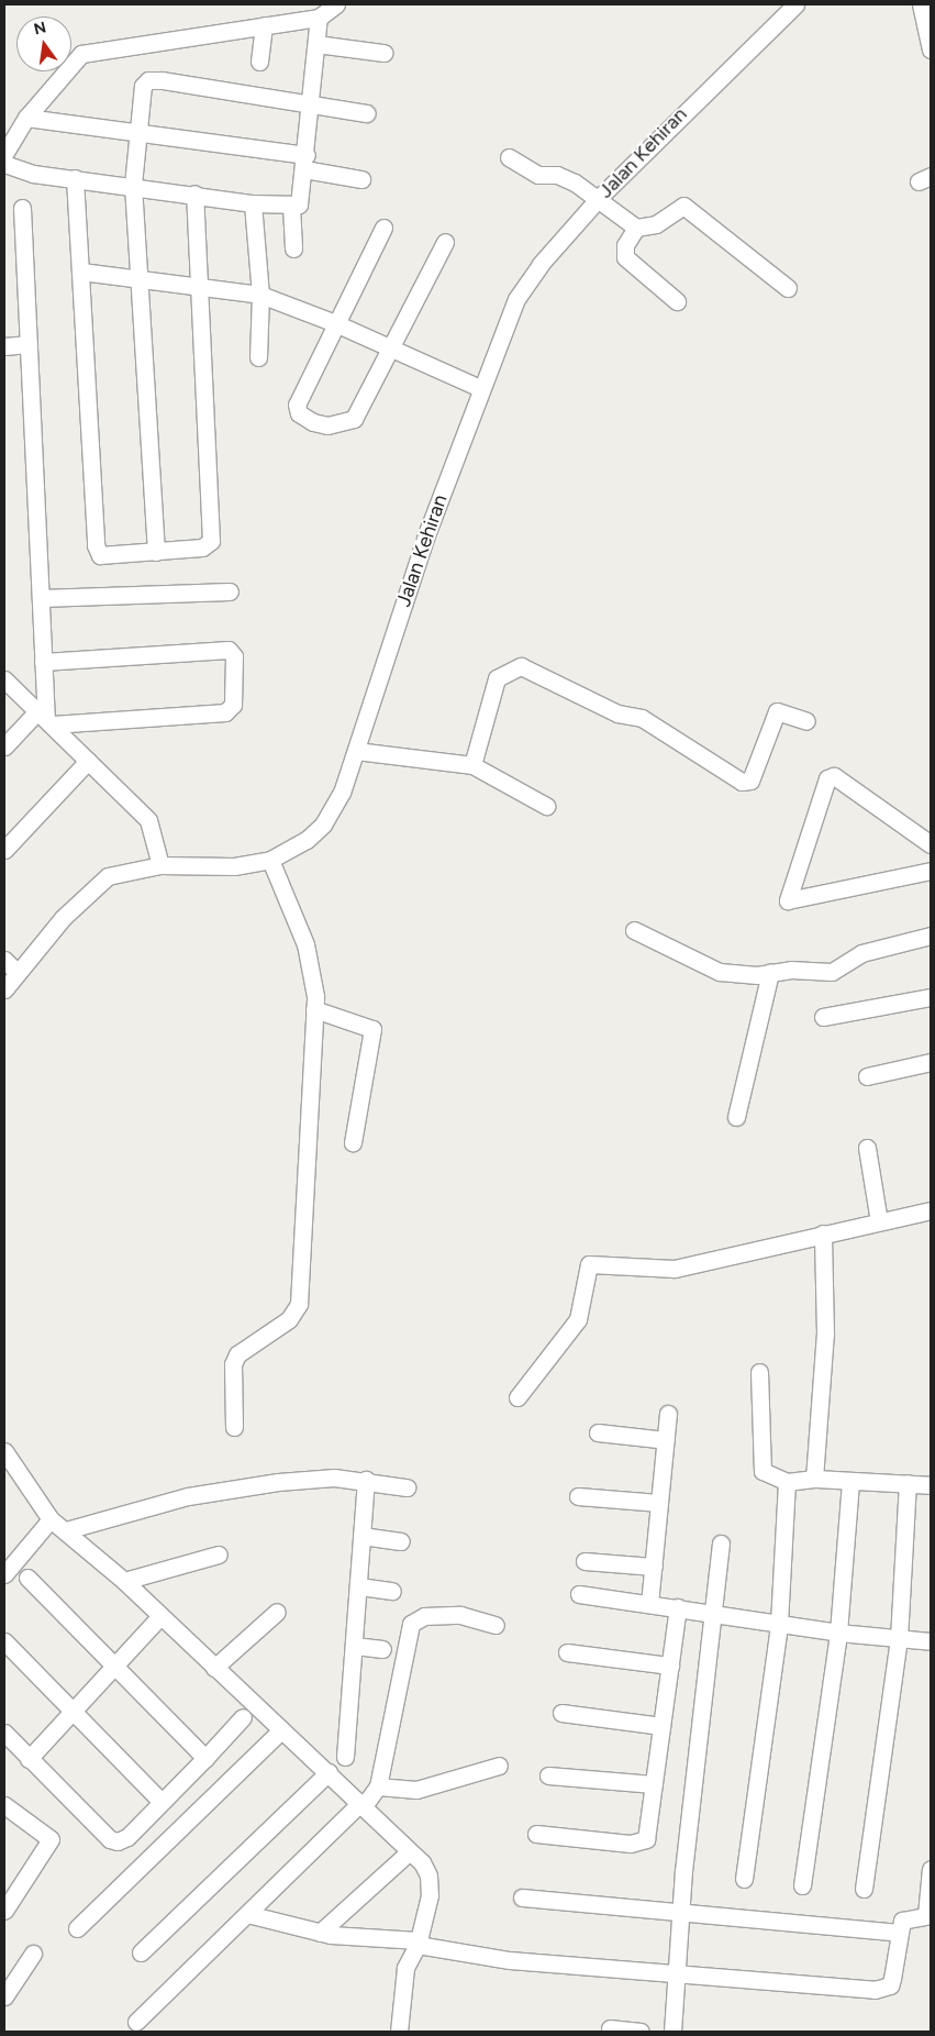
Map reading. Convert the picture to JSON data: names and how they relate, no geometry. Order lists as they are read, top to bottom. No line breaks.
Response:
{"streets":{"street":["Jalan Kehiran"]},"north":"top"}
